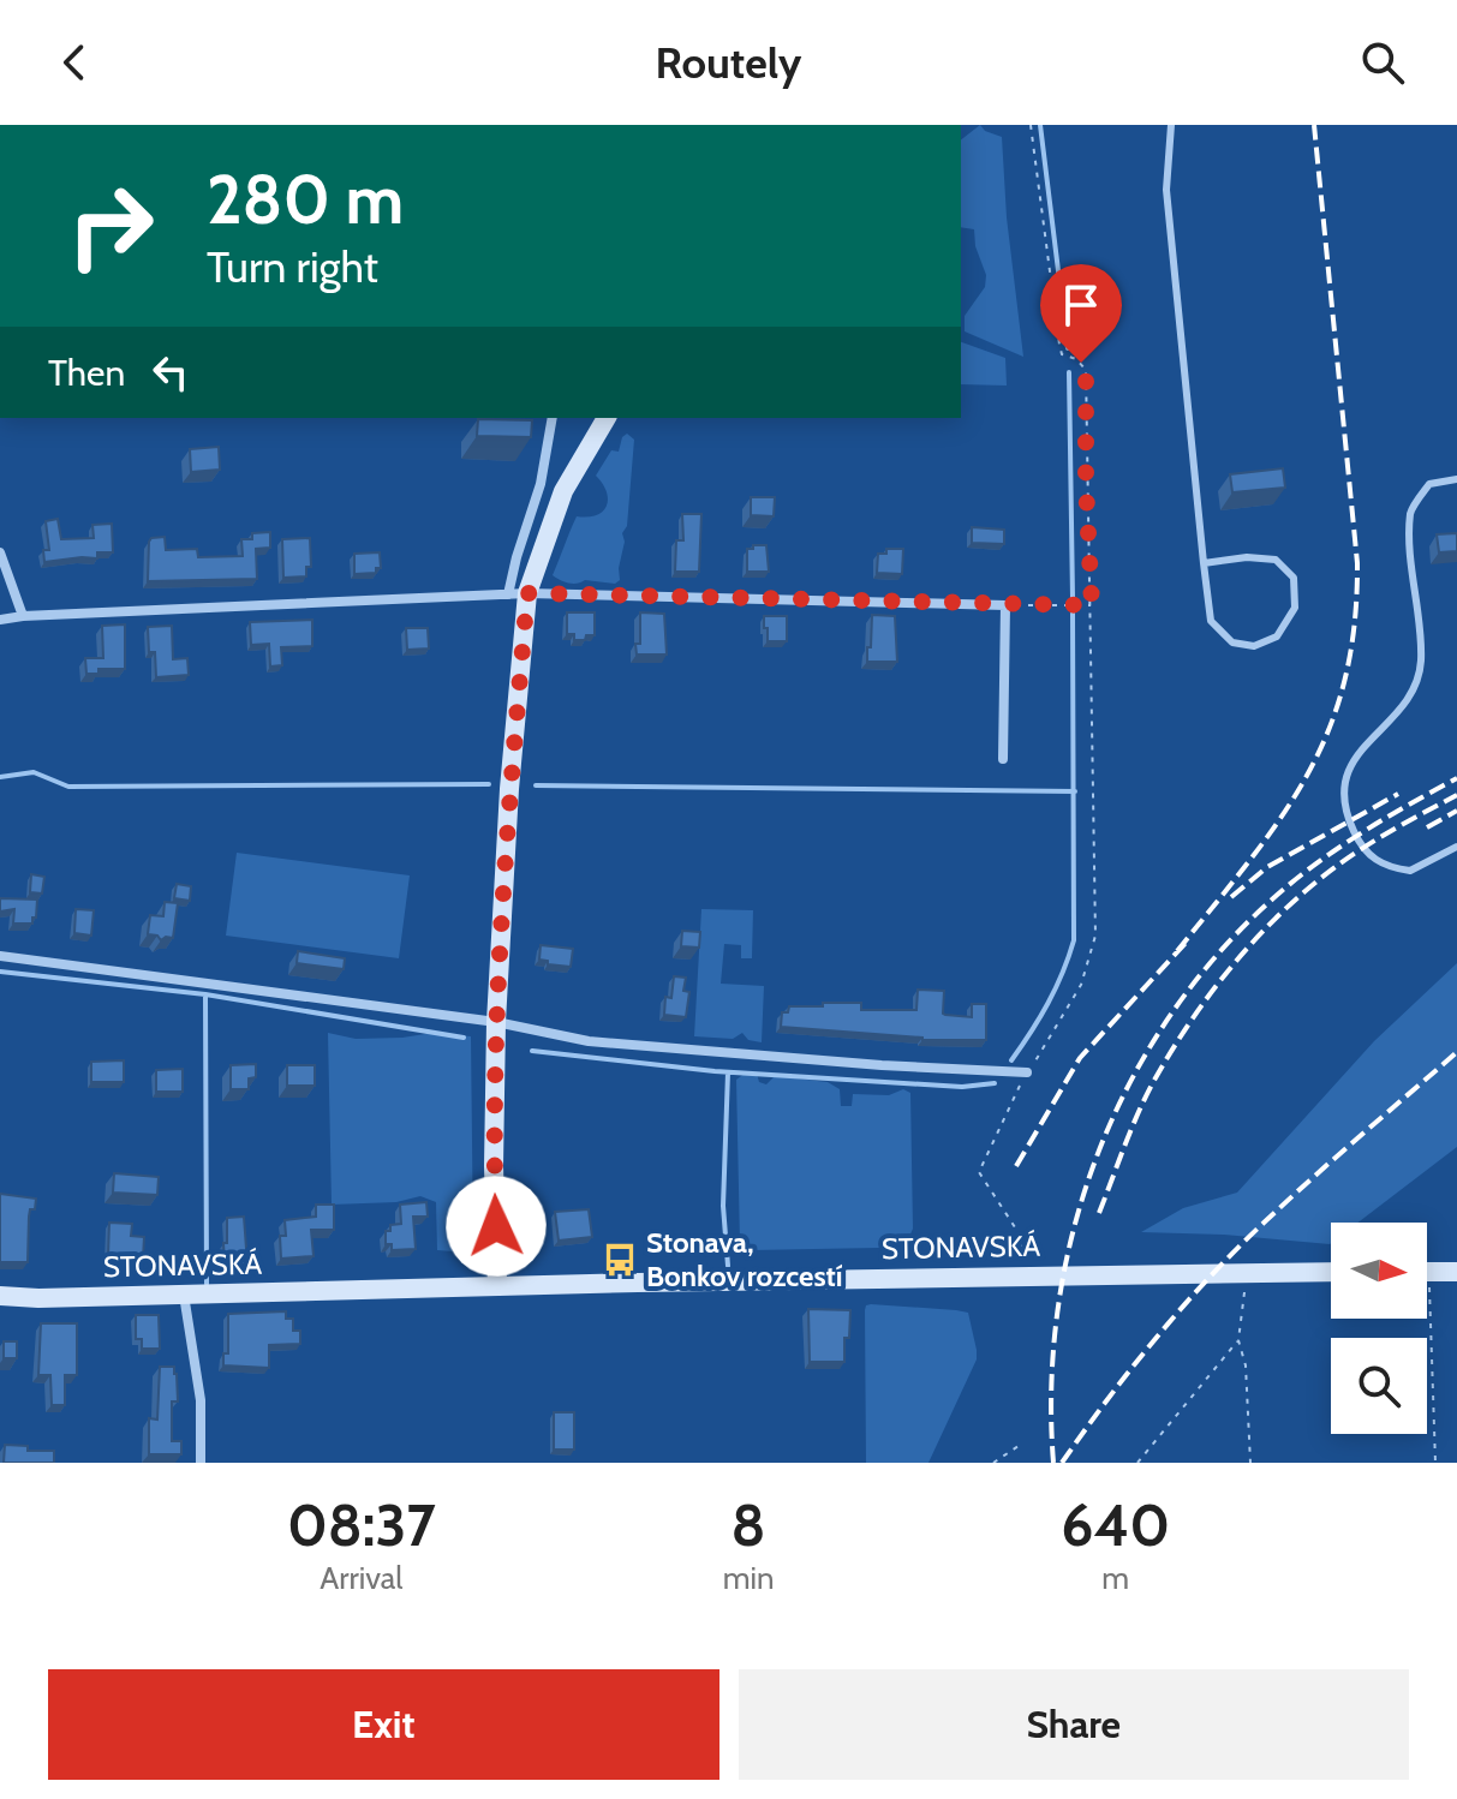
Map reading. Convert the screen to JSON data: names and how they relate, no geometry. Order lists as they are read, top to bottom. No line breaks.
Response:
{"streets":{"street":["STONAVSKÁ"]},"places":{"bus stop":["Stonava, Bonkov rozcestí"]},"north":"right","page":{"header":"Routely","turn":["280 m","Turn right"],"then":"Then","eta":["08:37","Arrival","8","min","640","m"],"buttons":["Exit","Share"]}}
